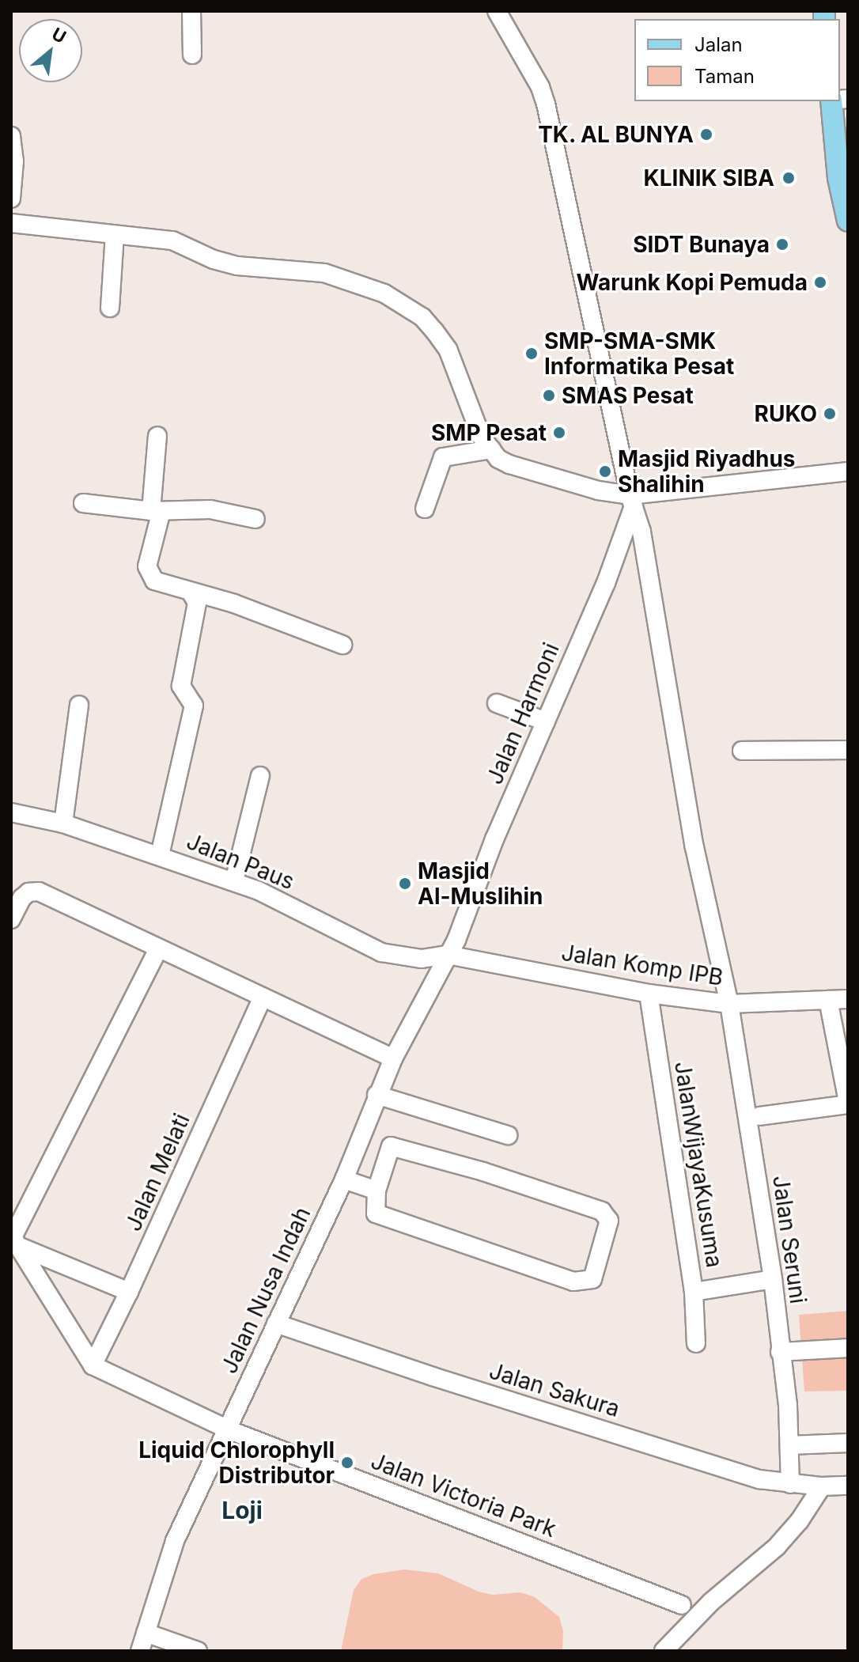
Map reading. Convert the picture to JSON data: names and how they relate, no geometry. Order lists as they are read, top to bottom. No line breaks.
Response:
{"streets":{"street":["Jalan Harmoni","Jalan Paus","Jalan Komp IPB","JalanWijayaKusuma","Jalan Melati","Jalan Seruni","Jalan Nusa Indah","Jalan Sakura","Jalan Victoria Park"]},"crossings":[["Jalan Harmoni","Jalan Paus"],["Jalan Harmoni","Jalan Komp IPB"],["Jalan Harmoni","Jalan Seruni"],["Jalan Harmoni","Jalan Nusa Indah"],["Jalan Paus","Jalan Komp IPB"],["Jalan Paus","Jalan Nusa Indah"],["Jalan Komp IPB","JalanWijayaKusuma"],["Jalan Komp IPB","Jalan Seruni"],["Jalan Komp IPB","Jalan Nusa Indah"],["Jalan Melati","Jalan Victoria Park"],["Jalan Seruni","Jalan Sakura"],["Jalan Nusa Indah","Jalan Sakura"],["Jalan Nusa Indah","Jalan Victoria Park"]],"districts":["Loji"],"places":["TK. AL BUNYA","KLINIK SIBA","SIDT Bunaya","Warunk Kopi Pemuda","SMP-SMA-SMK Informatika Pesat","SMAS Pesat","RUKO","SMP Pesat","Masjid Riyadhus Shalihin","Masjid Al-Muslihin","Liquid Chlorophyll Distributor"],"legend":["Jalan","Taman"],"north":"top right"}
